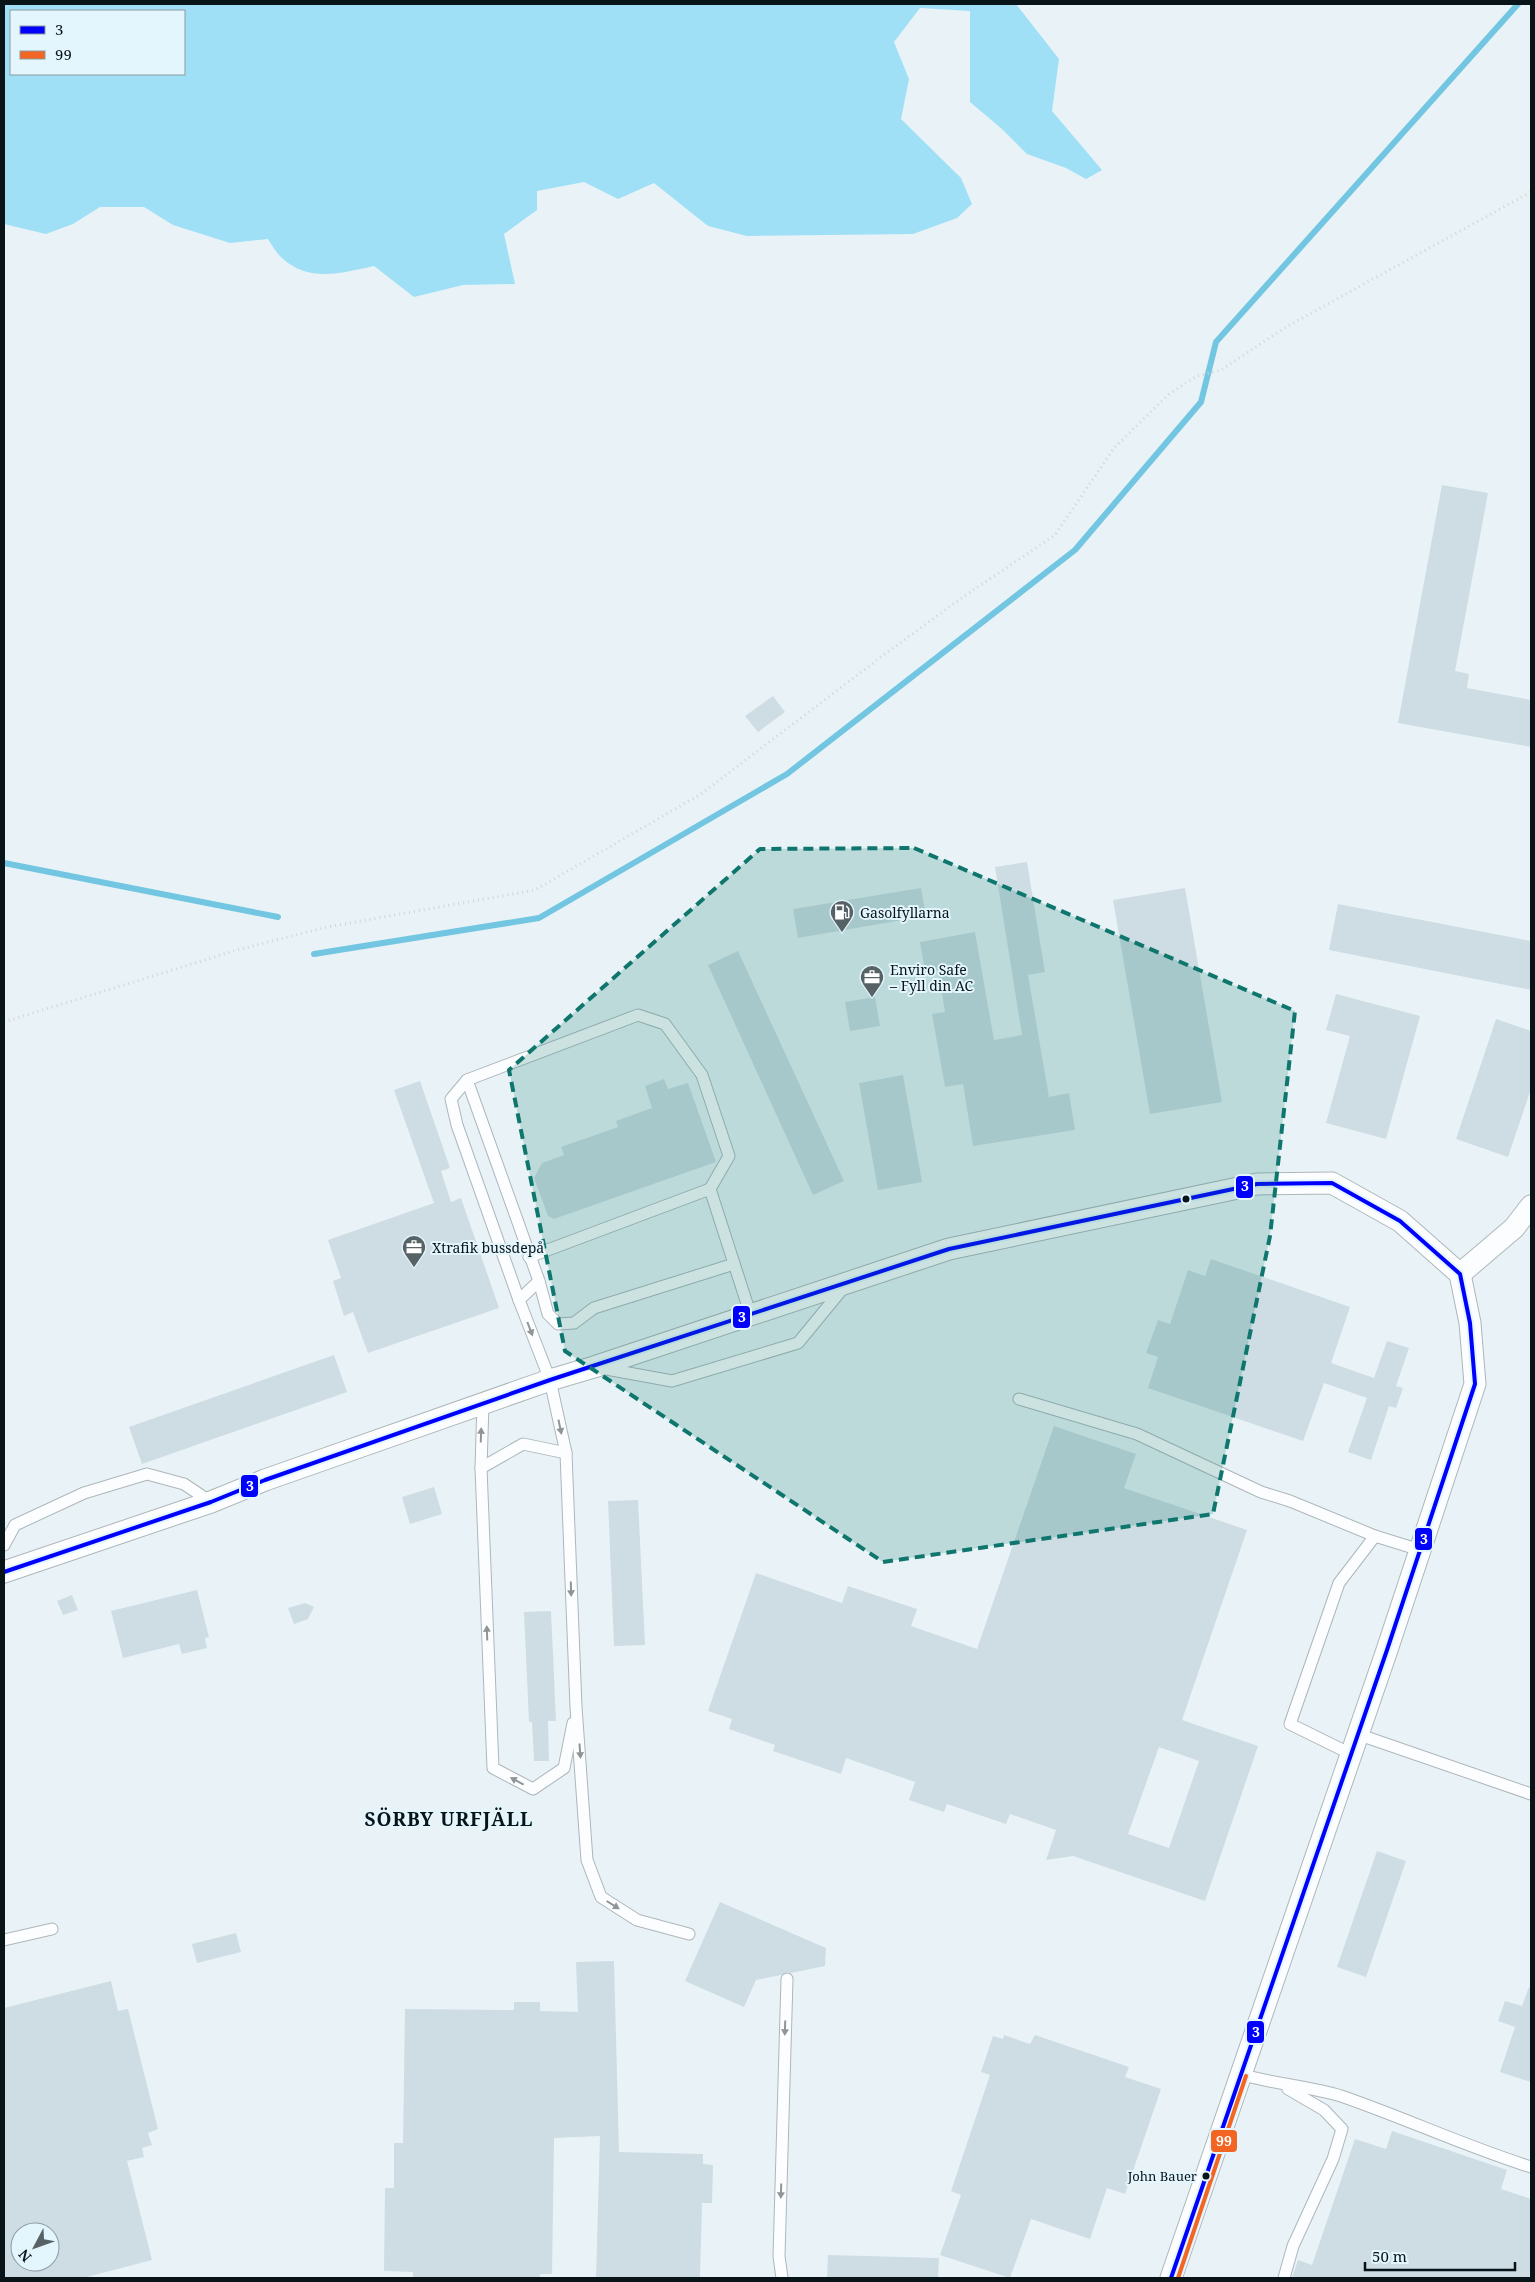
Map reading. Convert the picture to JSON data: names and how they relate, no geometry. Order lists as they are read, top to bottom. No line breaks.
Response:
{"districts":["SÖRBY URFJÄLL"],"places":{"fuel station":["Gasolfyllarna"],"office":["Enviro Safe – Fyll din AC","Xtrafik bussdepå"],"other":["John Bauer"]},"lines":["transit line 3","transit line 99"],"legend":["3","99"],"scale_bar":"50 m","north":"bottom left"}
